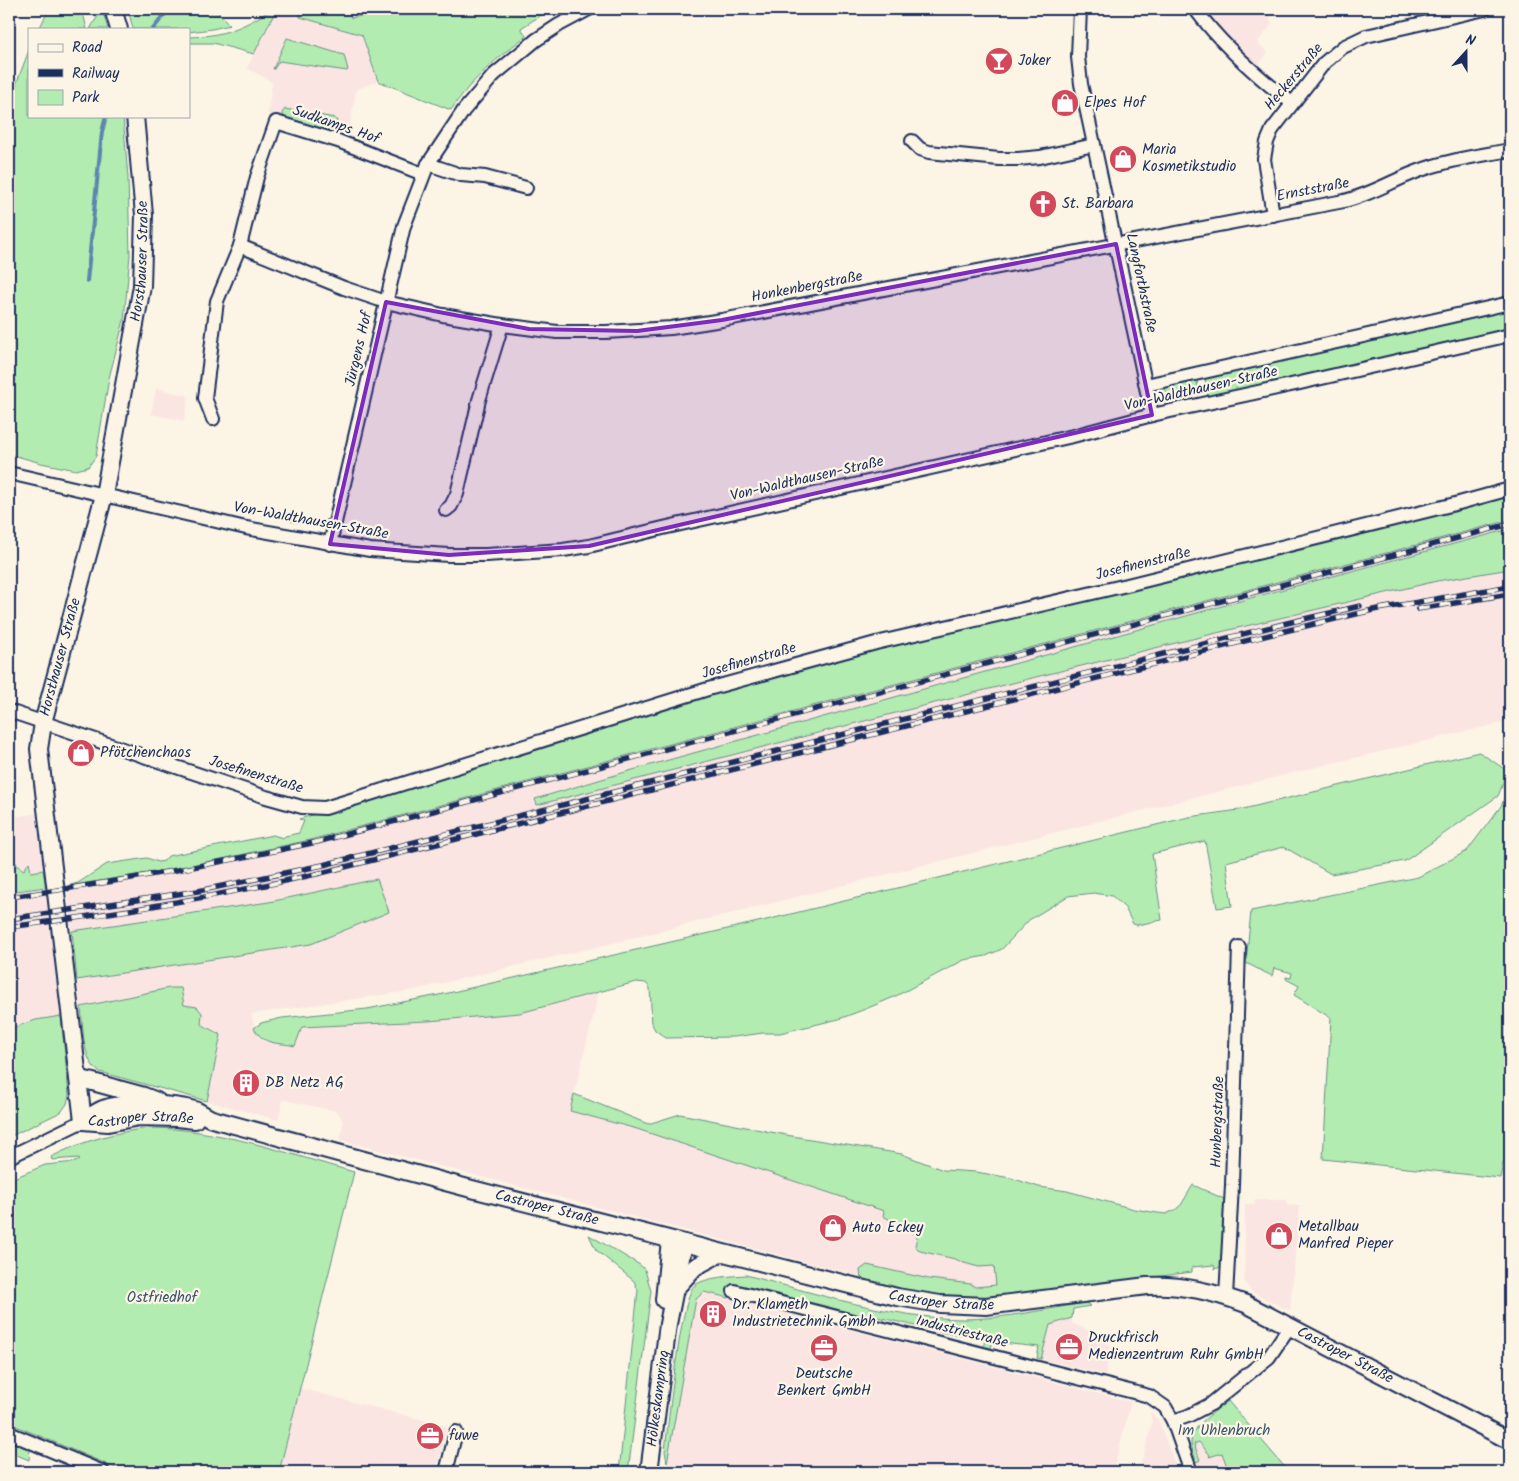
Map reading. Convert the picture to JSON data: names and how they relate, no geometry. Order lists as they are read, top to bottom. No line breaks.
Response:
{"streets":{"main road":["Horsthauser Straße","Castroper Straße","Hölkeskampring"],"street":["Heckerstraße","Sudkamps Hof","Ernststraße","Langforthstraße","Honkenbergstraße","Jürgens Hof","Von-Waldthausen-Straße","Josefinenstraße","Hunbergstraße","Industriestraße"]},"crossings":[["Heckerstraße","Ernststraße"],["Sudkamps Hof","Jürgens Hof"],["Ernststraße","Langforthstraße"],["Ernststraße","Honkenbergstraße"],["Horsthauser Straße","Von-Waldthausen-Straße"],["Horsthauser Straße","Josefinenstraße"],["Horsthauser Straße","Castroper Straße"],["Langforthstraße","Honkenbergstraße"],["Langforthstraße","Von-Waldthausen-Straße"],["Honkenbergstraße","Jürgens Hof"],["Jürgens Hof","Von-Waldthausen-Straße"],["Castroper Straße","Hunbergstraße"],["Castroper Straße","Hölkeskampring"]],"parks":["Ostfriedhof","Im Uhlenbruch"],"places":{"bar":["Joker"],"shop":["Elpes Hof","Maria Kosmetikstudio","Pfötchenchaos","Auto Eckey","Metallbau Manfred Pieper"],"church":["St. Barbara"],"building":["DB Netz AG","Dr. Klameth Industrietechnik Gmbh"],"office":["Druckfrisch Medienzentrum Ruhr GmbH","Deutsche Benkert GmbH","fuwe"]},"legend":["Road","Railway","Park"],"north":"top"}
